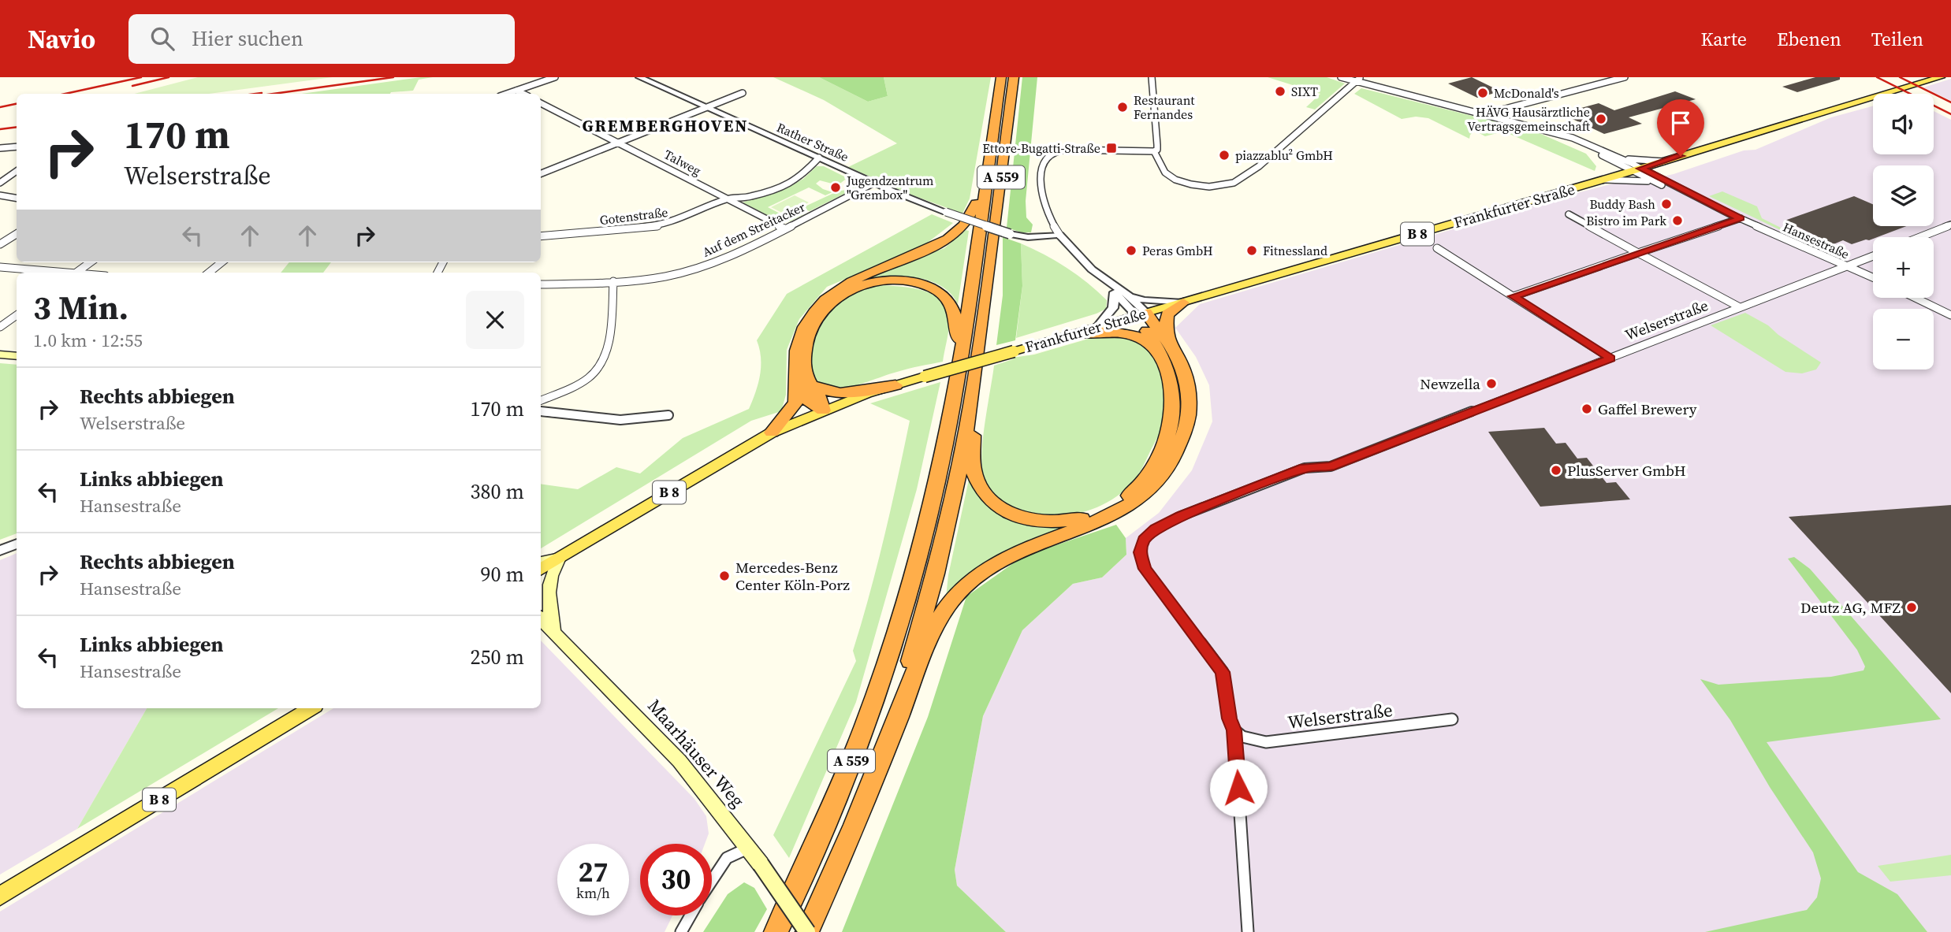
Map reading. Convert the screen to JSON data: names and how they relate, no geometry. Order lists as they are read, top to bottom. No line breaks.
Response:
{"streets":{"highway":["A 559"],"main road":["Frankfurter Straße","B 8","Maarhäuser Weg"],"street":["Rather Straße","Talweg","Gotenstraße","Auf dem Streitacker","Hansestraße","Welserstraße"]},"crossings":[["Rather Straße","Gotenstraße"],["Rather Straße","Auf dem Streitacker"],["Talweg","Gotenstraße"],["Talweg","Auf dem Streitacker"],["A 559","Maarhäuser Weg"],["Frankfurter Straße","Hansestraße"],["Hansestraße","Welserstraße"]],"districts":["GREMBERGHOVEN"],"places":{"other":["SIXT","McDonald's","Restaurant Fernandes","HÄVG Hausärztliche Vertragsgemeinschaft","piazzablu² GmbH","Jugendzentrum \"Grembox\"","Buddy Bash","Bistro im Park","Peras GmbH","Fitnessland","Newzella","Gaffel Brewery","PlusServer GmbH","Mercedes-Benz Center Köln-Porz","Deutz AG, MFZ"],"transit":["Ettore-Bugatti-Straße"]},"page":{"header":"Navio","search":"Hier suchen","nav":["Karte","Ebenen","Teilen"],"map_buttons":["+","−"],"turn":["170 m","Welserstraße"],"heading":["3 Min.","1.0 km · 12:55"],"list":[{"name":"Rechts abbiegen","note":"Welserstraße","value":"170 m"},{"name":"Links abbiegen","note":"Hansestraße","value":"380 m"},{"name":"Rechts abbiegen","note":"Hansestraße","value":"90 m"},{"name":"Links abbiegen","note":"Hansestraße","value":"250 m"}],"speed":"27 km/h","limit":"30"}}
